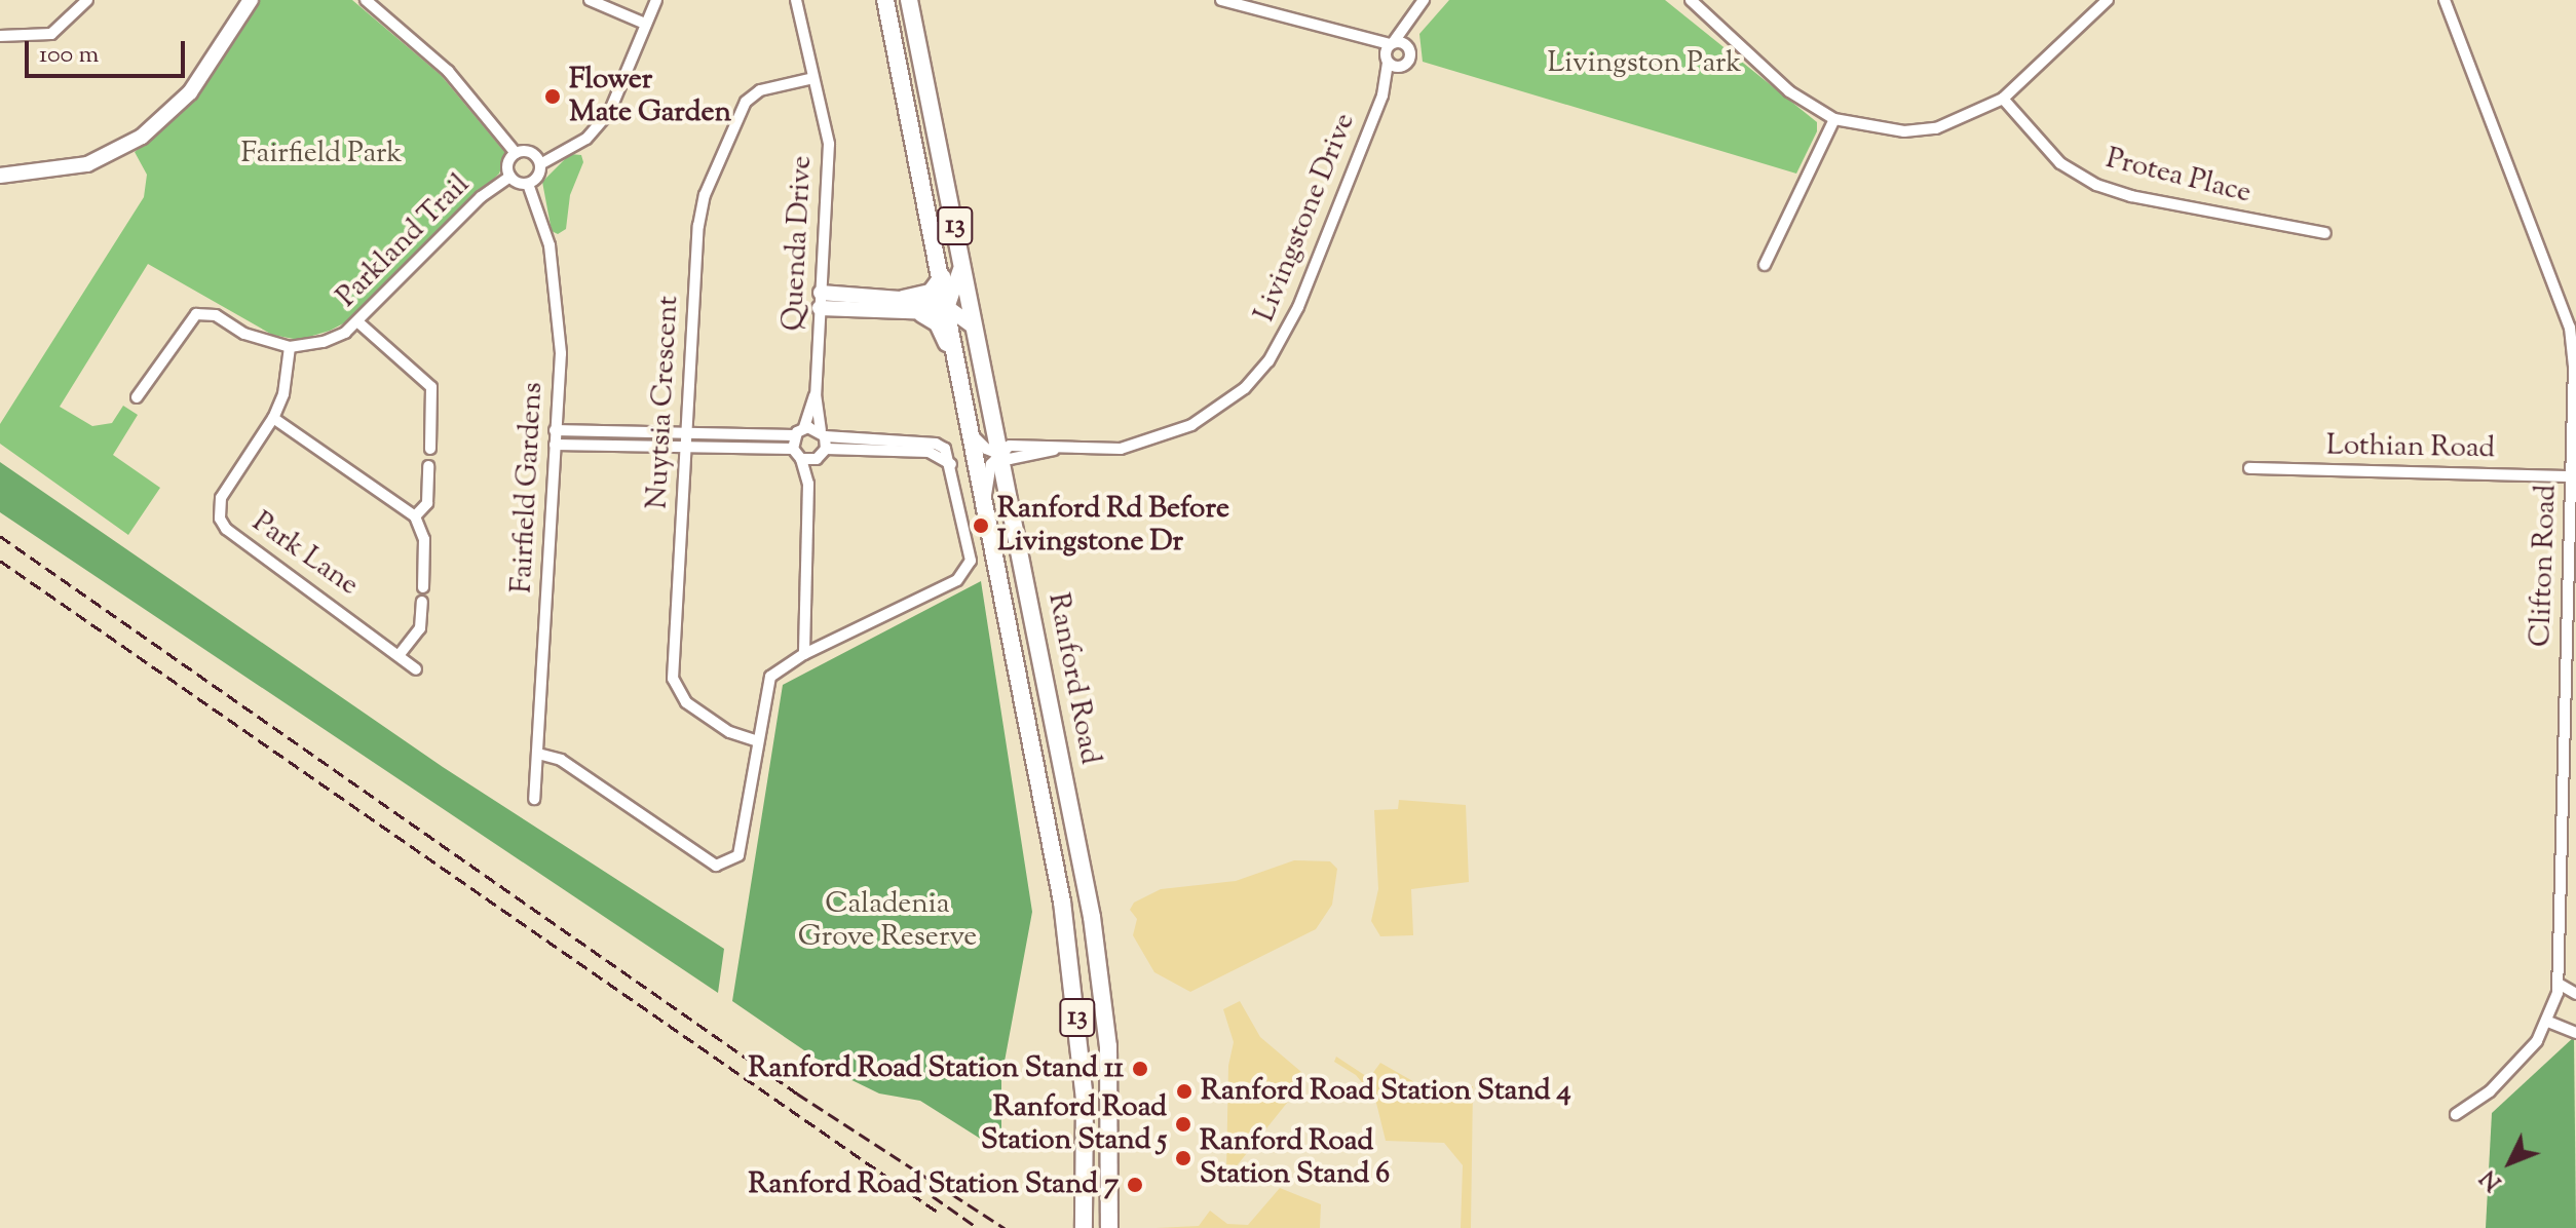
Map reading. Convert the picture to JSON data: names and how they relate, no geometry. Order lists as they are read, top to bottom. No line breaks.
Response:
{"streets":{"main road":["13","Ranford Road"],"street":["Protea Place","Livingstone Drive","Parkland Trail","Quenda Drive","Nuytsia Crescent","Lothian Road","Fairfield Gardens","Park Lane","Clifton Road"]},"crossings":[["Livingstone Drive","Ranford Road"],["Parkland Trail","Fairfield Gardens"],["Parkland Trail","Park Lane"],["Quenda Drive","Nuytsia Crescent"],["Lothian Road","Clifton Road"]],"parks":["Livingston Park","Fairfield Park","Caladenia Grove Reserve"],"places":["Flower Mate Garden","Ranford Rd Before Livingstone Dr","Ranford Road Station Stand 11","Ranford Road Station Stand 4","Ranford Road Station Stand 5","Ranford Road Station Stand 6","Ranford Road Station Stand 7"],"scale_bar":"100 m","north":"bottom left"}
